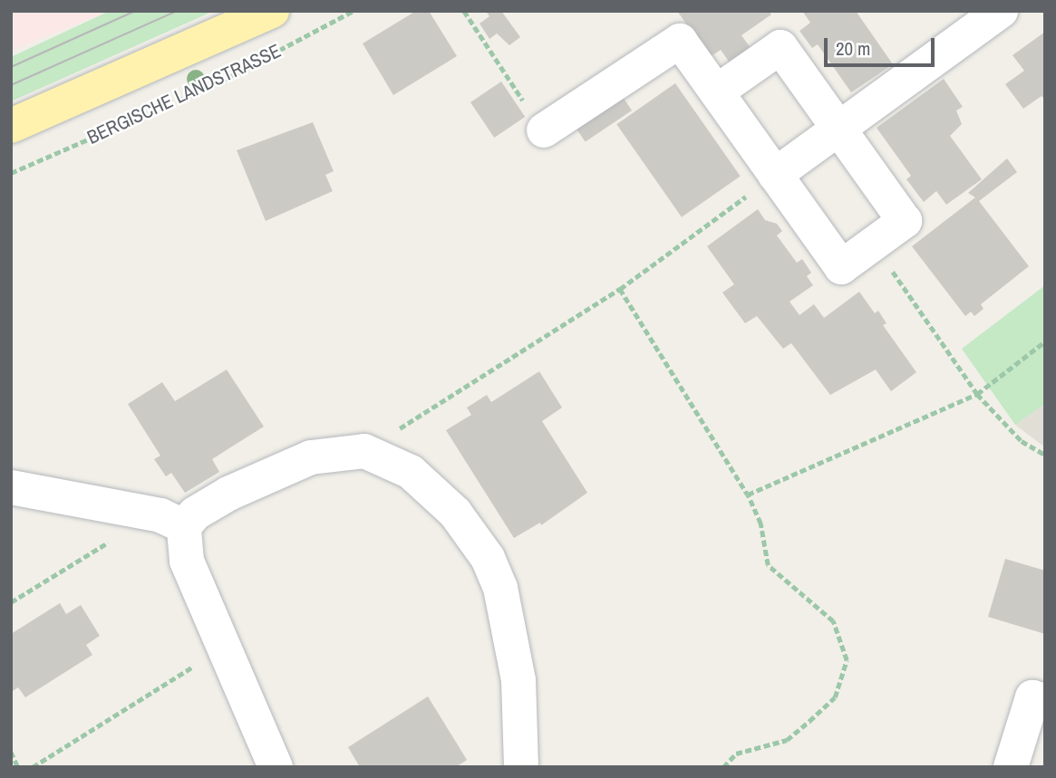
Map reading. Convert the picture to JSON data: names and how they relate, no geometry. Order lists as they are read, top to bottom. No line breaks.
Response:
{"streets":{"main road":["BERGISCHE LANDSTRASSE"]},"scale_bar":"20 m"}
